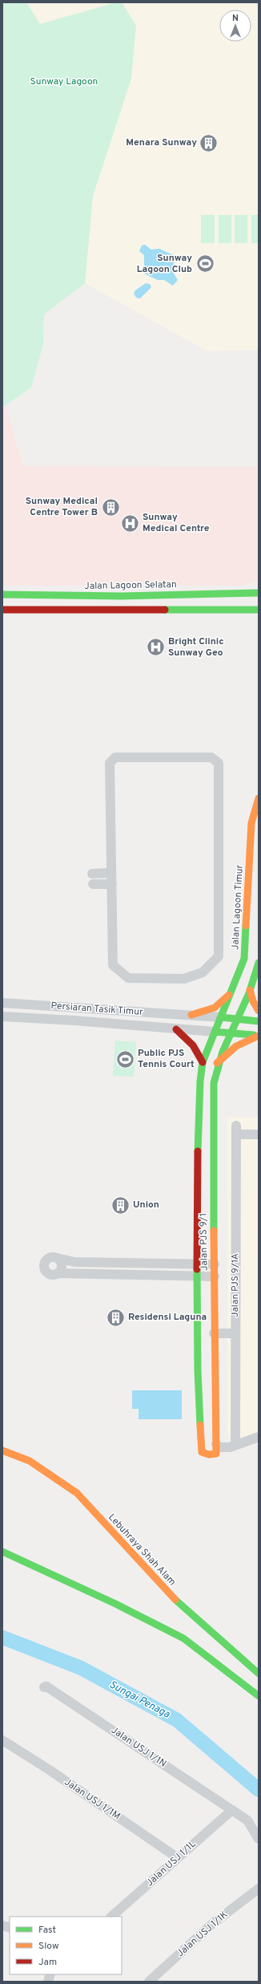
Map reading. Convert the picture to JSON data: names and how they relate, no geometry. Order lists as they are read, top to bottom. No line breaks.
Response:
{"streets":{"main road":["Jalan Lagoon Selatan","Jalan Lagoon Timur","Jalan PJS 9/1","Lebuhraya Shah Alam"],"street":["Persiaran Tasik Timur","Jalan PJS 9/1A","Jalan USJ 1/1N","Jalan USJ 1/1M","Jalan USJ 1/1L","Jalan USJ 1/1K"]},"crossings":[["Jalan Lagoon Timur","Persiaran Tasik Timur"],["Jalan Lagoon Timur","Jalan PJS 9/1"],["Persiaran Tasik Timur","Jalan PJS 9/1"],["Jalan USJ 1/1N","Jalan USJ 1/1L"],["Jalan USJ 1/1M","Jalan USJ 1/1L"]],"water":["Sungai Penaga"],"parks":["Sunway Lagoon"],"places":{"building":["Menara Sunway","Sunway Medical Centre Tower B","Union","Residensi Laguna"],"sports":["Sunway Lagoon Club","Public PJS Tennis Court"],"hospital":["Sunway Medical Centre","Bright Clinic Sunway Geo"]},"legend":["Fast","Slow","Jam"],"north":"top"}
